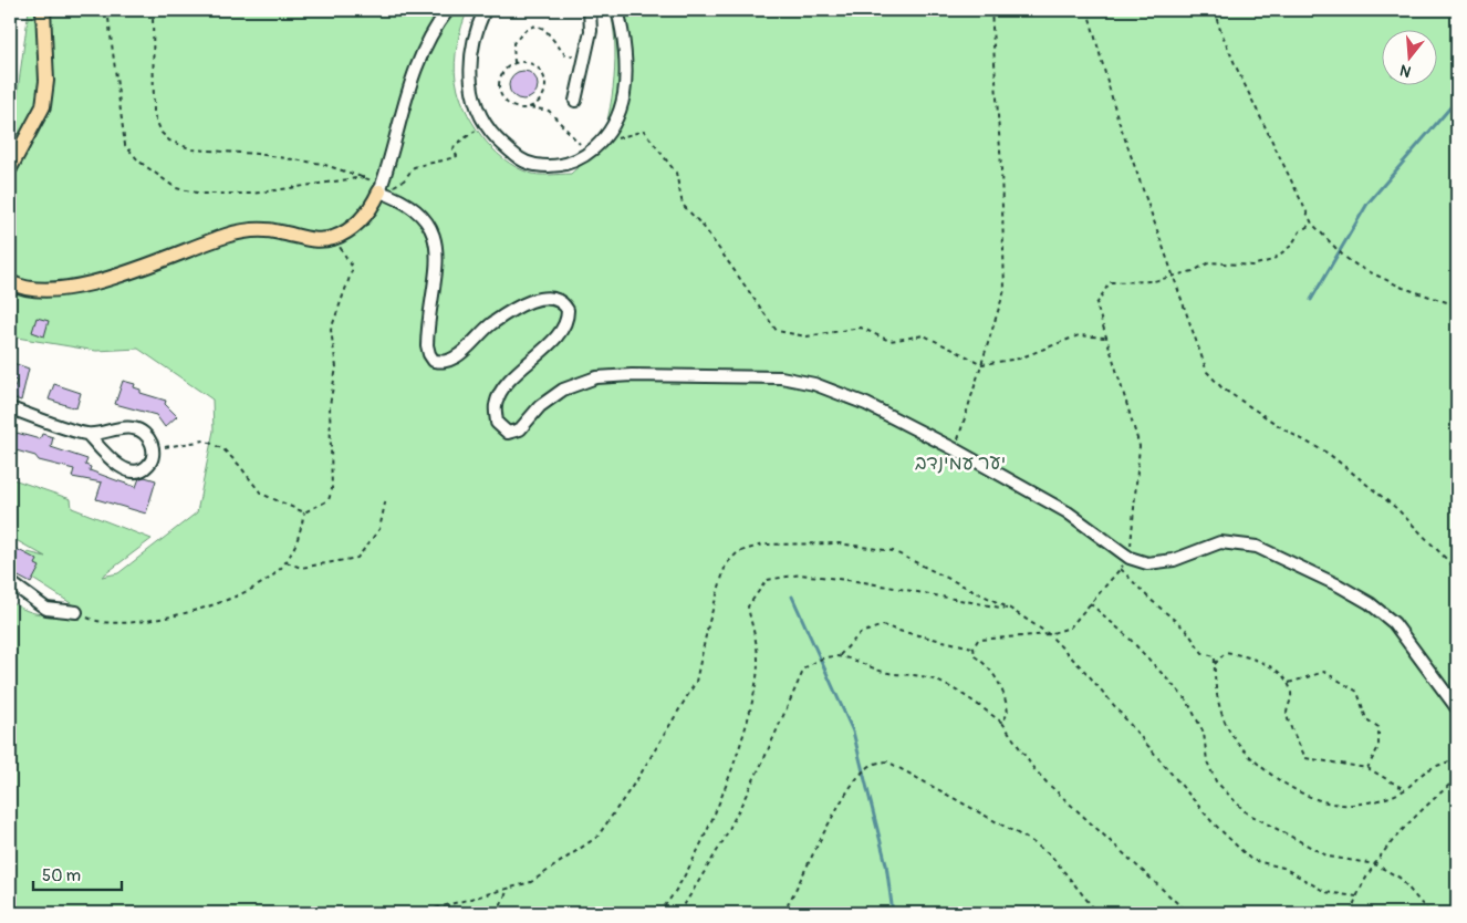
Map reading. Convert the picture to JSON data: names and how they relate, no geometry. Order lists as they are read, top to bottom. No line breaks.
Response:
{"parks":["יער עמינדב"],"scale_bar":"50 m","north":"bottom"}
